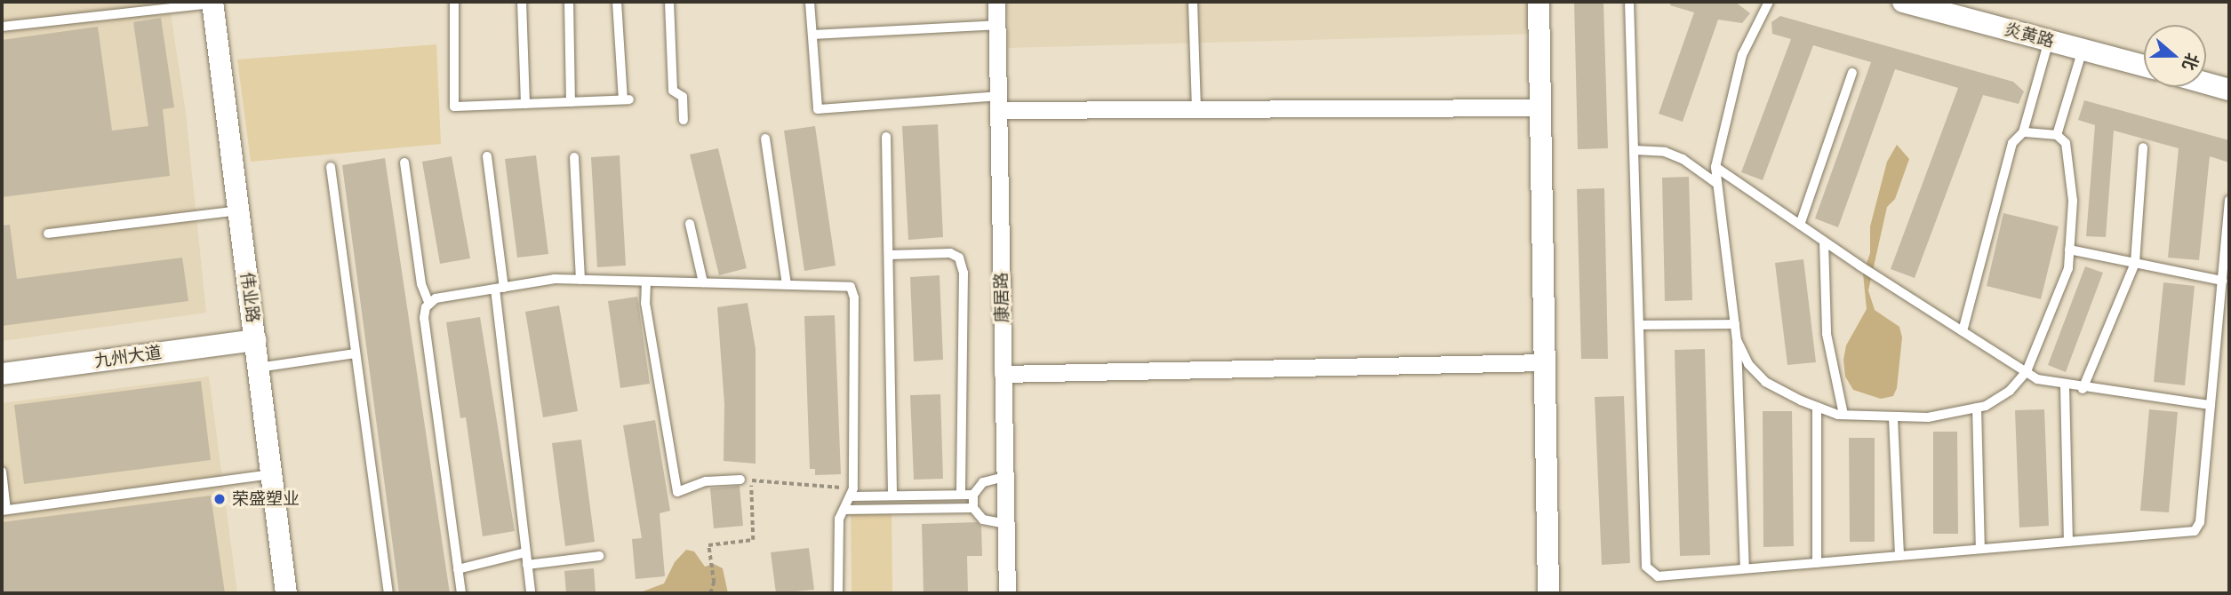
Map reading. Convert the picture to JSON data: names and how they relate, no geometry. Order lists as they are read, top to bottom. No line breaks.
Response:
{"streets":{"street":["炎黄路","伟业路","康居路","九州大道"]},"crossings":[["伟业路","九州大道"]],"places":["荣盛塑业"],"north":"right"}
